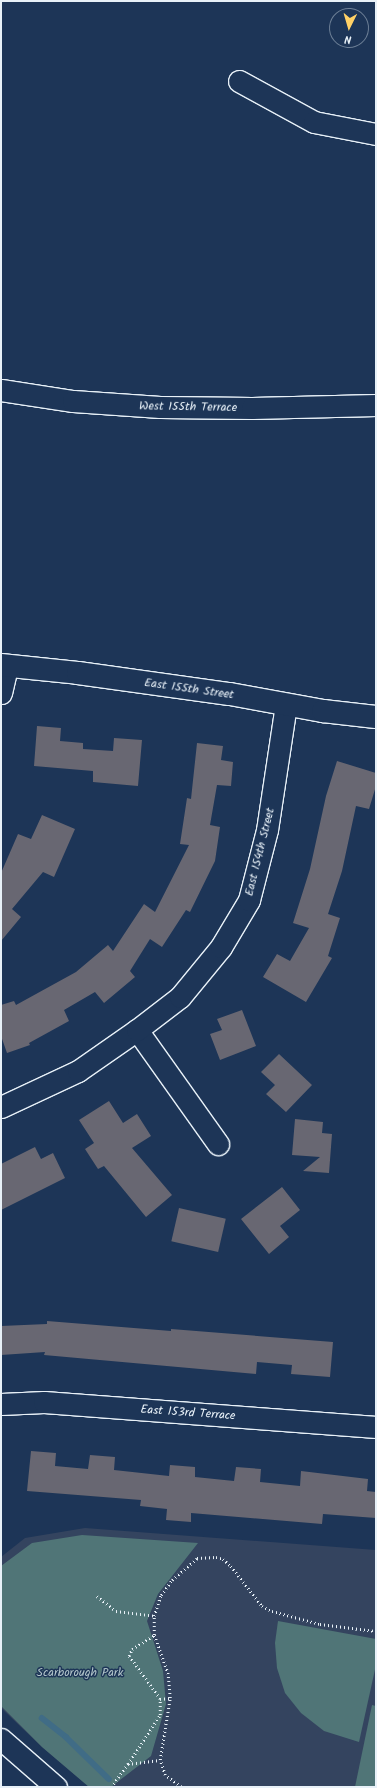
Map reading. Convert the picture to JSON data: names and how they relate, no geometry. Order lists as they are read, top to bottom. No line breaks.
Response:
{"streets":{"street":["West 155th Terrace","East 155th Street","East 154th Street","East 153rd Terrace"]},"crossings":[["East 155th Street","East 154th Street"]],"parks":["Scarborough Park"],"north":"bottom"}
